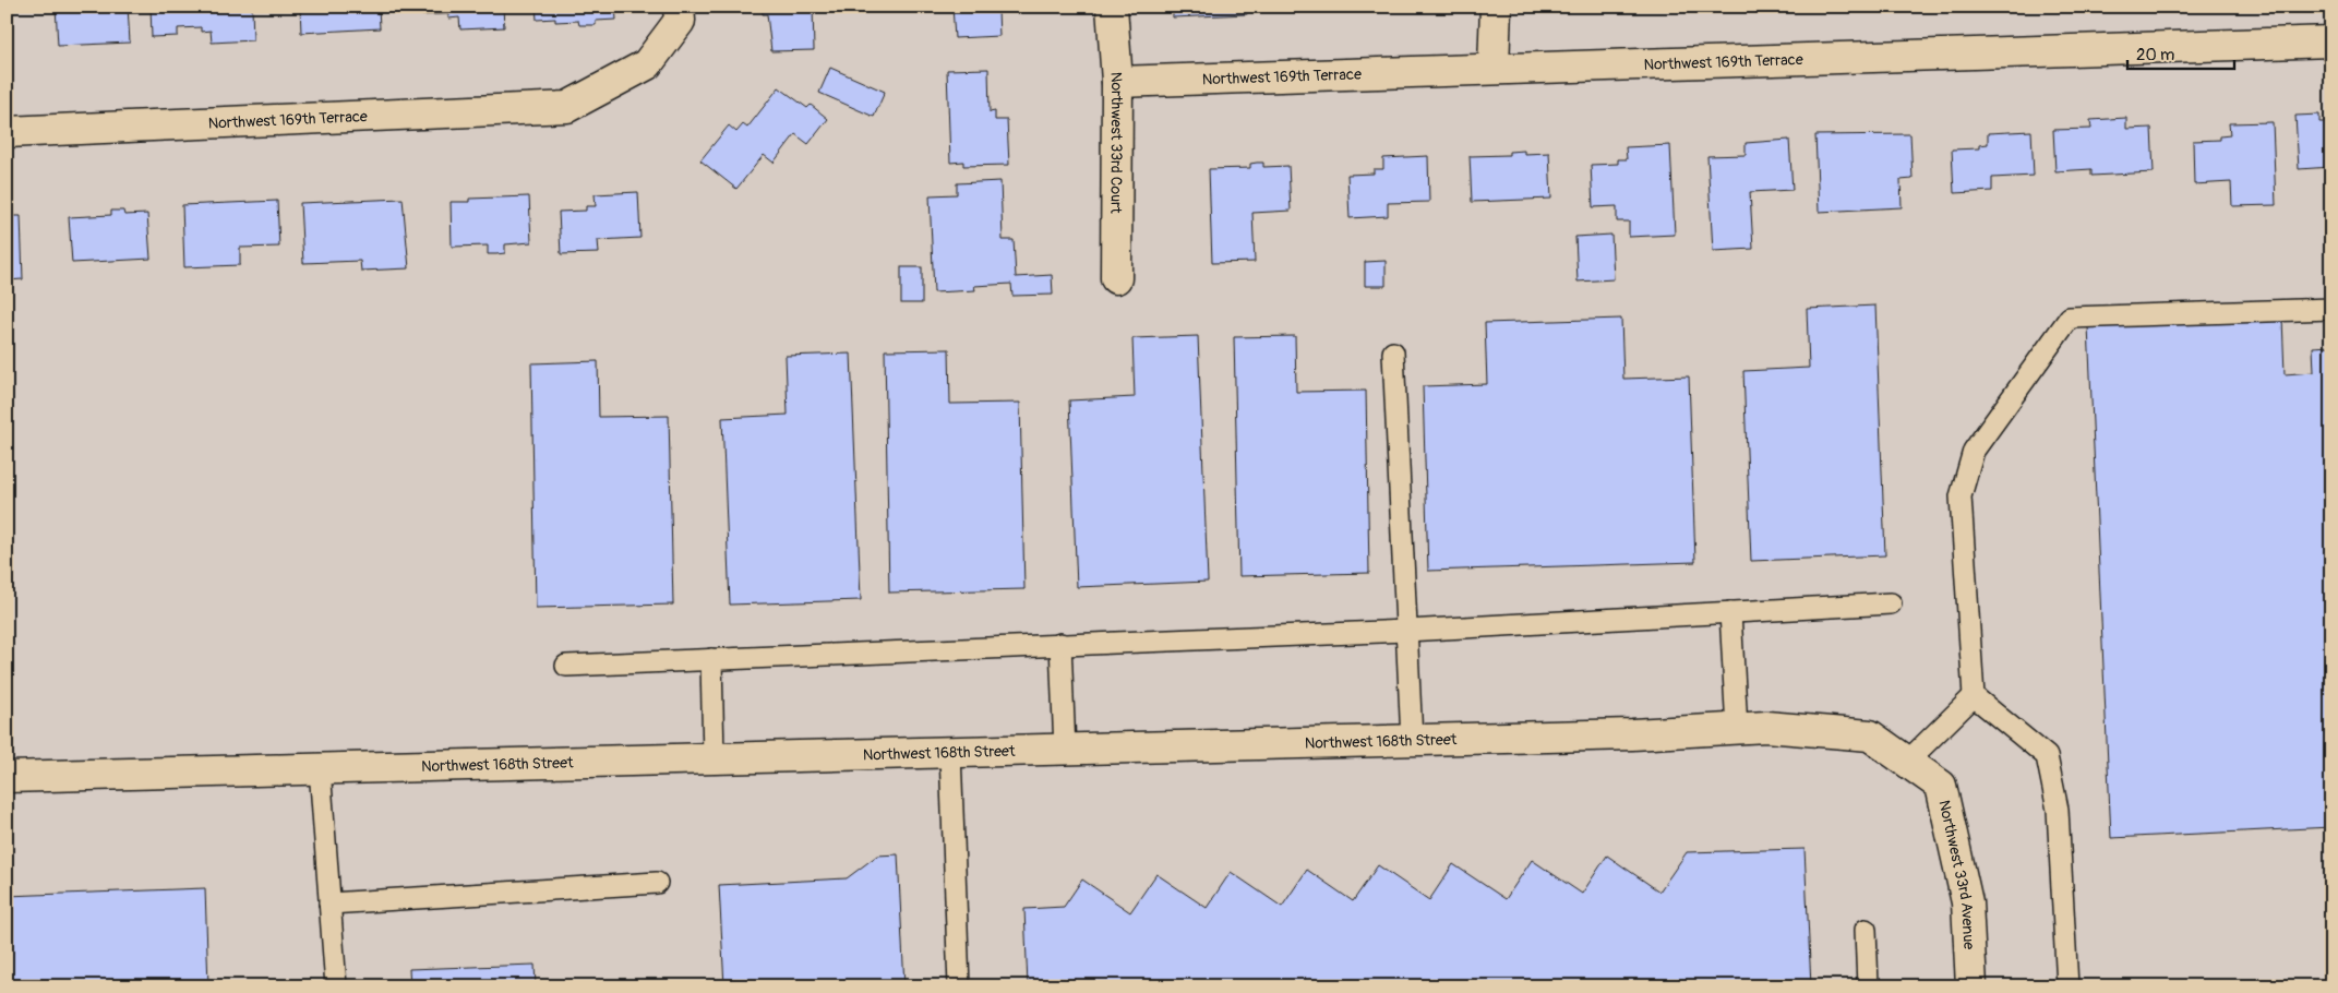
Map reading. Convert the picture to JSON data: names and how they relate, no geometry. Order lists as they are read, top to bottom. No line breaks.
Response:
{"streets":{"street":["Northwest 169th Terrace","Northwest 33rd Court","Northwest 168th Street","Northwest 33rd Avenue"]},"crossings":[["Northwest 169th Terrace","Northwest 33rd Court"],["Northwest 168th Street","Northwest 33rd Avenue"]],"scale_bar":"20 m"}
